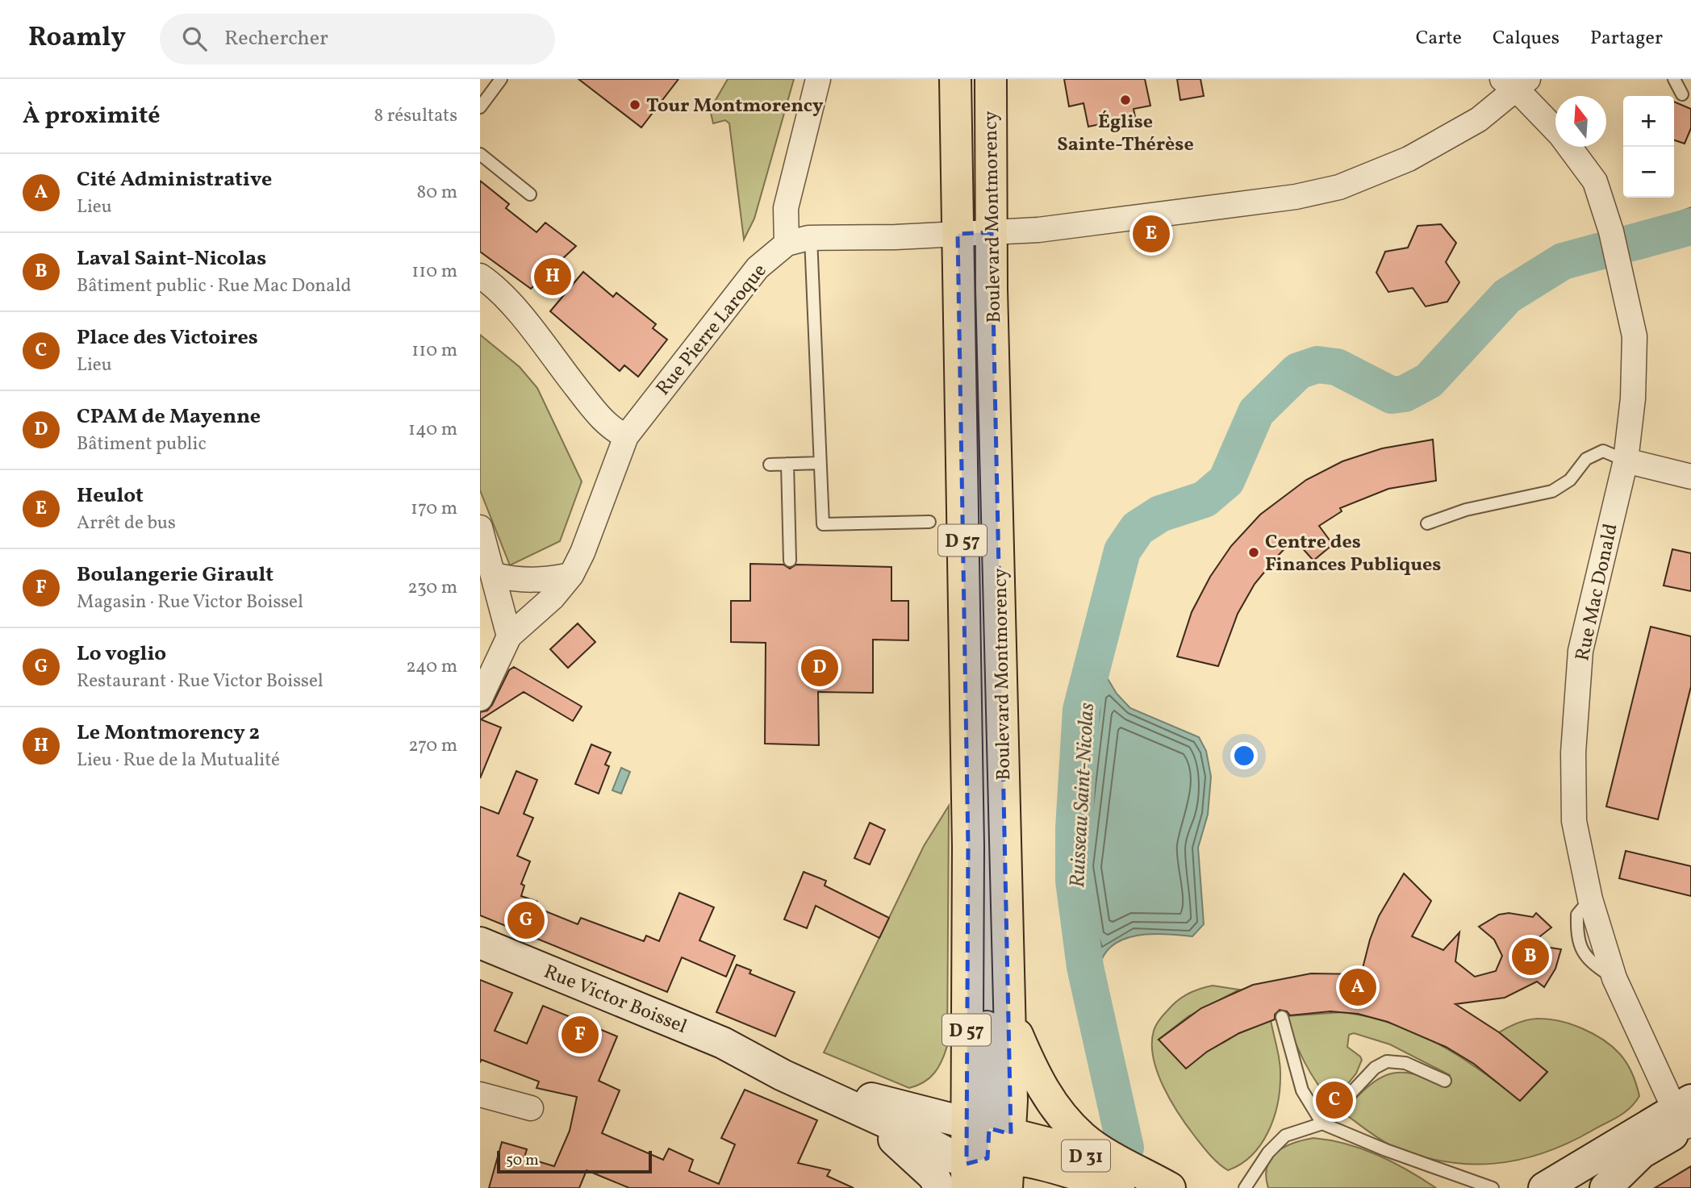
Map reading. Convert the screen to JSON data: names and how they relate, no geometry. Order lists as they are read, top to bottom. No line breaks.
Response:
{"streets":{"main road":["Boulevard Montmorency","D 57","Rue Victor Boissel","D 31"],"street":["Rue Pierre Laroque","Rue Mac Donald"]},"crossings":[["Boulevard Montmorency","Rue Pierre Laroque"],["Boulevard Montmorency","Rue Victor Boissel"],["Boulevard Montmorency","D 31"],["Rue Pierre Laroque","Rue Mac Donald"],["Rue Victor Boissel","D 31"]],"water":["Ruisseau Saint-Nicolas"],"places":["Église Sainte-Thérèse","Tour Montmorency","Centre des Finances Publiques"],"scale_bar":"50 m","north":"top","page":{"header":"Roamly","search":"Rechercher","nav":["Carte","Calques","Partager"],"heading":["À proximité","8 résultats"],"map_buttons":["+","−"],"list":[{"mark":"A","name":"Cité Administrative","note":"Lieu","value":"80 m"},{"mark":"B","name":"Laval Saint-Nicolas","note":"Bâtiment public · Rue Mac Donald","value":"110 m"},{"mark":"C","name":"Place des Victoires","note":"Lieu","value":"110 m"},{"mark":"D","name":"CPAM de Mayenne","note":"Bâtiment public","value":"140 m"},{"mark":"E","name":"Heulot","note":"Arrêt de bus","value":"170 m"},{"mark":"F","name":"Boulangerie Girault","note":"Magasin · Rue Victor Boissel","value":"230 m"},{"mark":"G","name":"Lo voglio","note":"Restaurant · Rue Victor Boissel","value":"240 m"},{"mark":"H","name":"Le Montmorency 2","note":"Lieu · Rue de la Mutualité","value":"270 m"}],"pins":["E","H","D","G","B","A","F","C"],"scale":"50 m"}}
